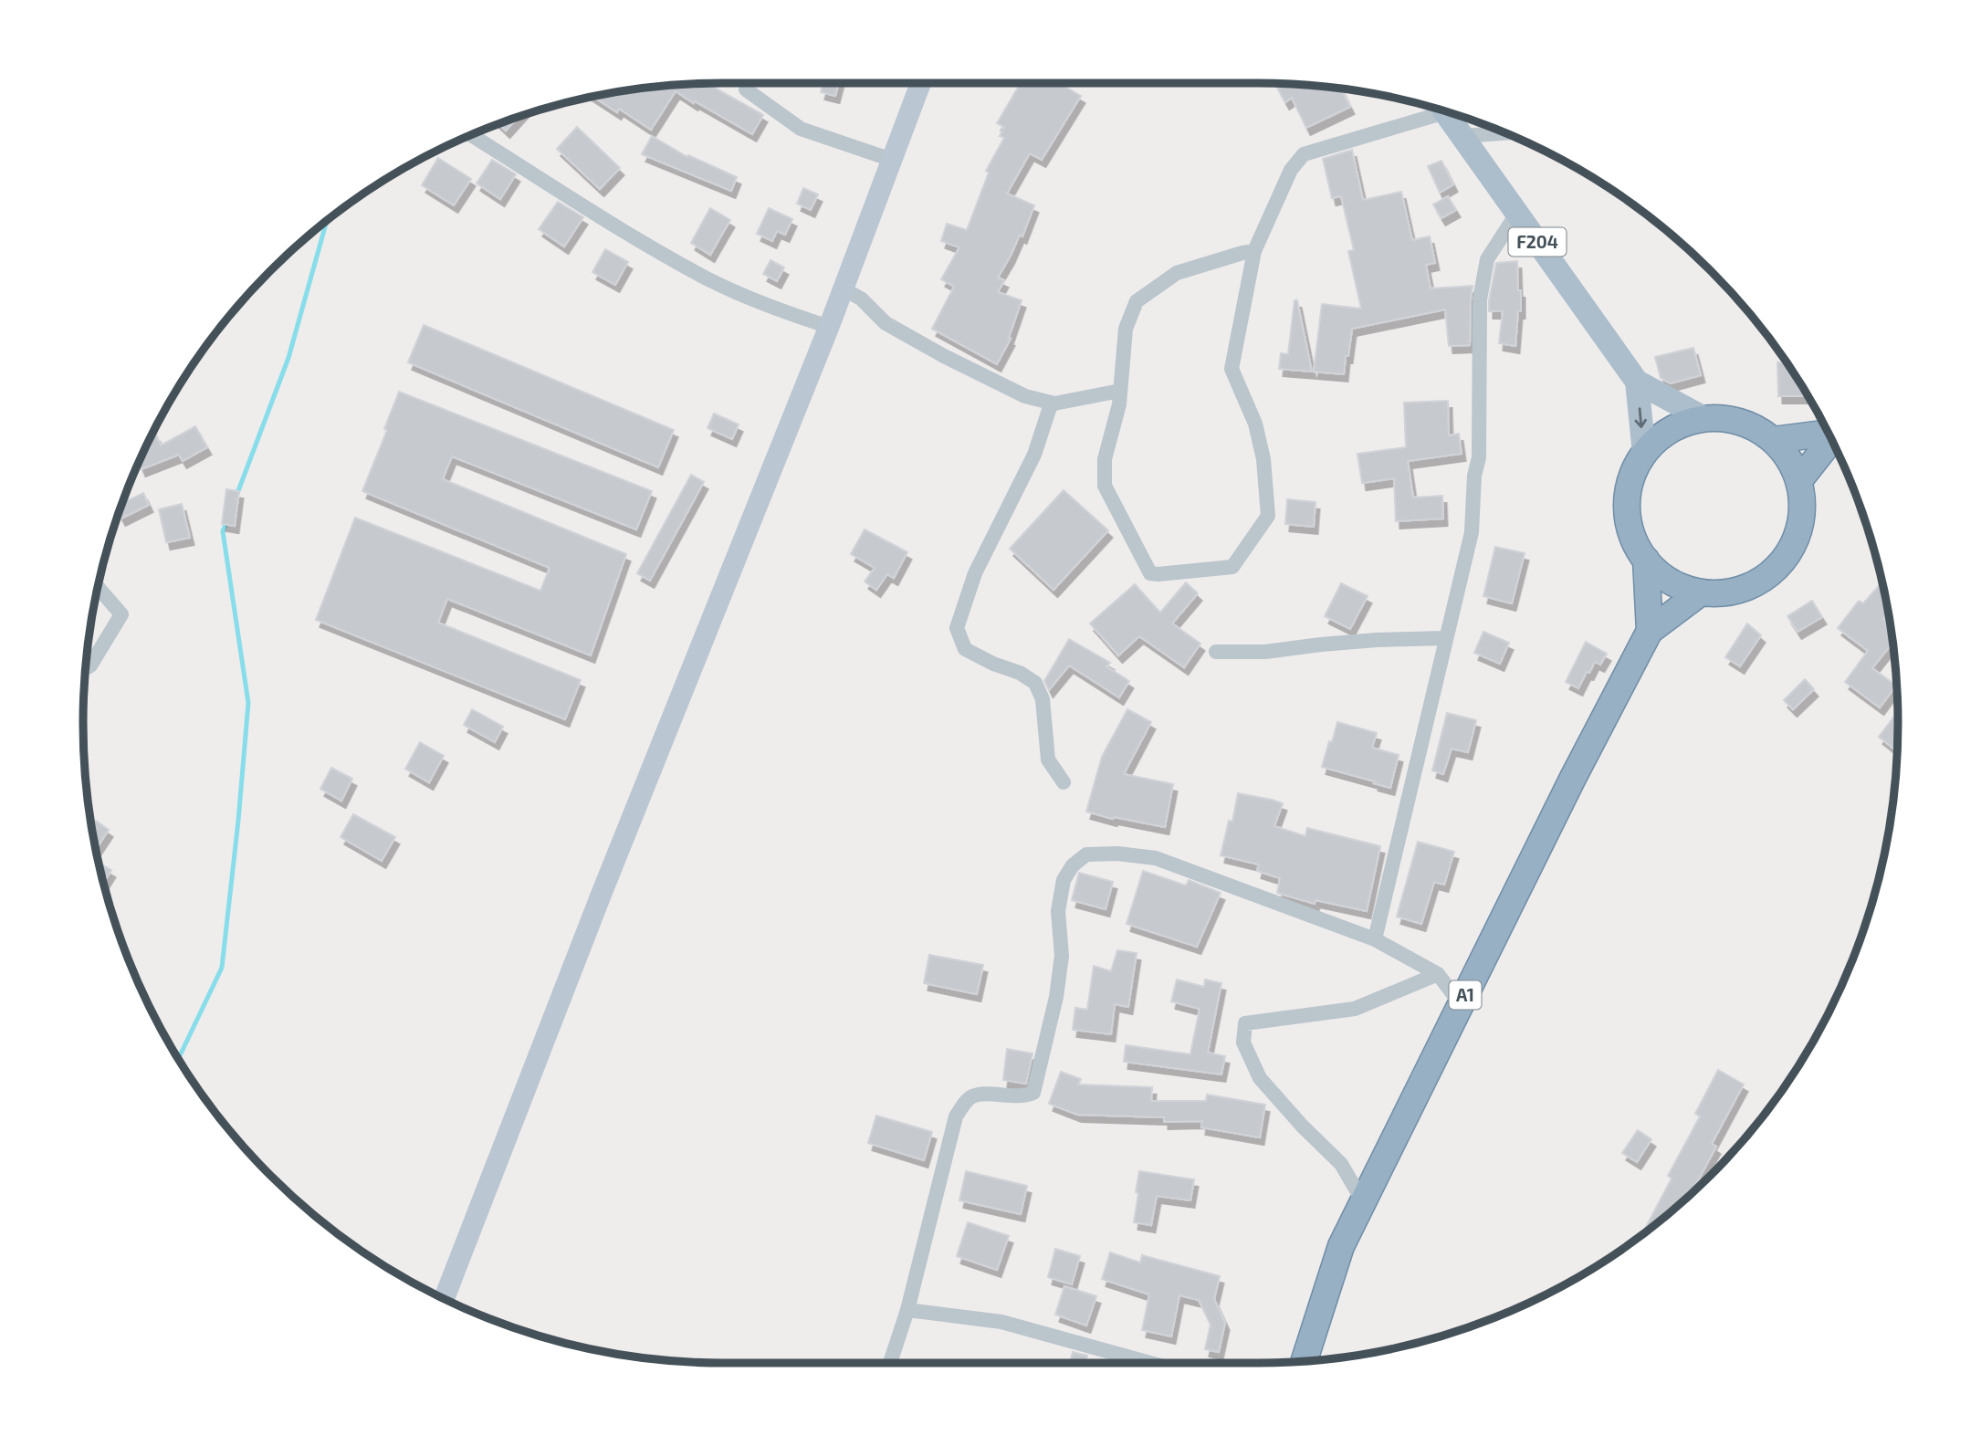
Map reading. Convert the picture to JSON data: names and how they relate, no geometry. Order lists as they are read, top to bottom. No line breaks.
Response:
{"streets":{"highway":["A1"],"main road":["F204"]},"crossings":[["F204","A1"]]}
